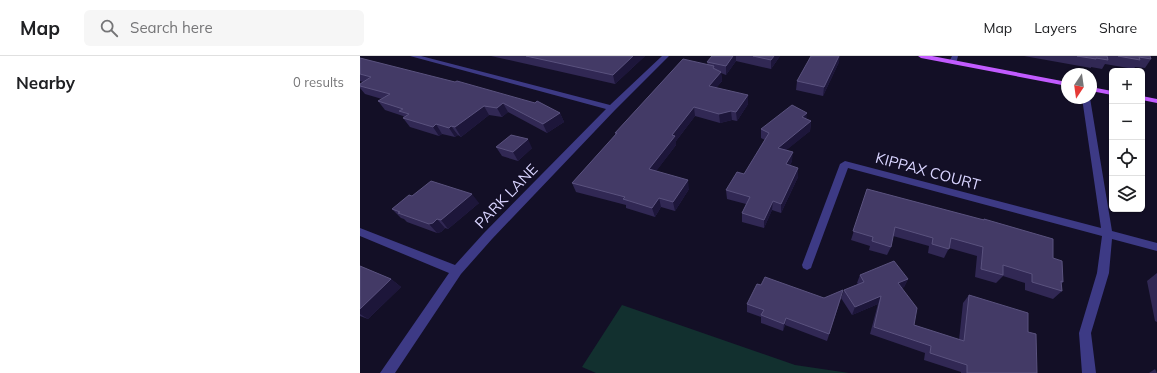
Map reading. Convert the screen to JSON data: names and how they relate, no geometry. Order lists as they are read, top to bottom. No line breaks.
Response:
{"streets":{"street":["KIPPAX COURT","PARK LANE"]},"north":"bottom","page":{"header":"Map","search":"Search here","nav":["Map","Layers","Share"],"heading":["Nearby","0 results"],"map_buttons":["+","−"]}}
